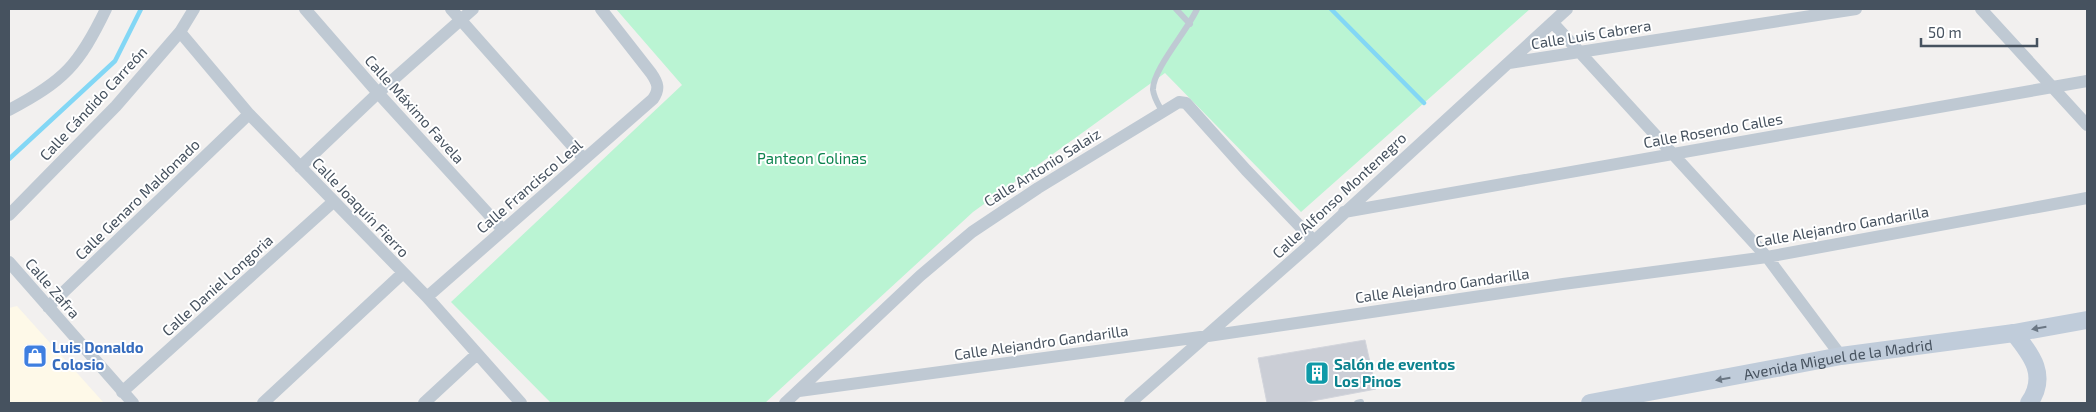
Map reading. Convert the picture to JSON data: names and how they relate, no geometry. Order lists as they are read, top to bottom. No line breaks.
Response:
{"streets":{"main road":["Avenida Miguel de la Madrid"],"street":["Calle Luis Cabrera","Calle Cándido Carreón","Calle Máximo Favela","Calle Rosendo Calles","Calle Antonio Salaiz","Calle Francisco Leal","Calle Alfonso Montenegro","Calle Genaro Maldonado","Calle Joaquín Fierro","Calle Alejandro Gandarilla","Calle Daniel Longoria","Calle Zafra"]},"crossings":[["Calle Luis Cabrera","Calle Alfonso Montenegro"],["Calle Cándido Carreón","Calle Joaquín Fierro"],["Calle Máximo Favela","Calle Francisco Leal"],["Calle Rosendo Calles","Calle Alfonso Montenegro"],["Calle Antonio Salaiz","Calle Alfonso Montenegro"],["Calle Antonio Salaiz","Calle Alejandro Gandarilla"],["Calle Francisco Leal","Calle Joaquín Fierro"],["Calle Alfonso Montenegro","Calle Alejandro Gandarilla"],["Calle Genaro Maldonado","Calle Joaquín Fierro"],["Calle Genaro Maldonado","Calle Zafra"],["Calle Joaquín Fierro","Calle Daniel Longoria"],["Calle Daniel Longoria","Calle Zafra"]],"one_way":["Avenida Miguel de la Madrid"],"parks":["Panteon Colinas"],"places":{"shop":["Luis Donaldo Colosio"],"building":["Salón de eventos Los Pinos"]},"scale_bar":"50 m"}
